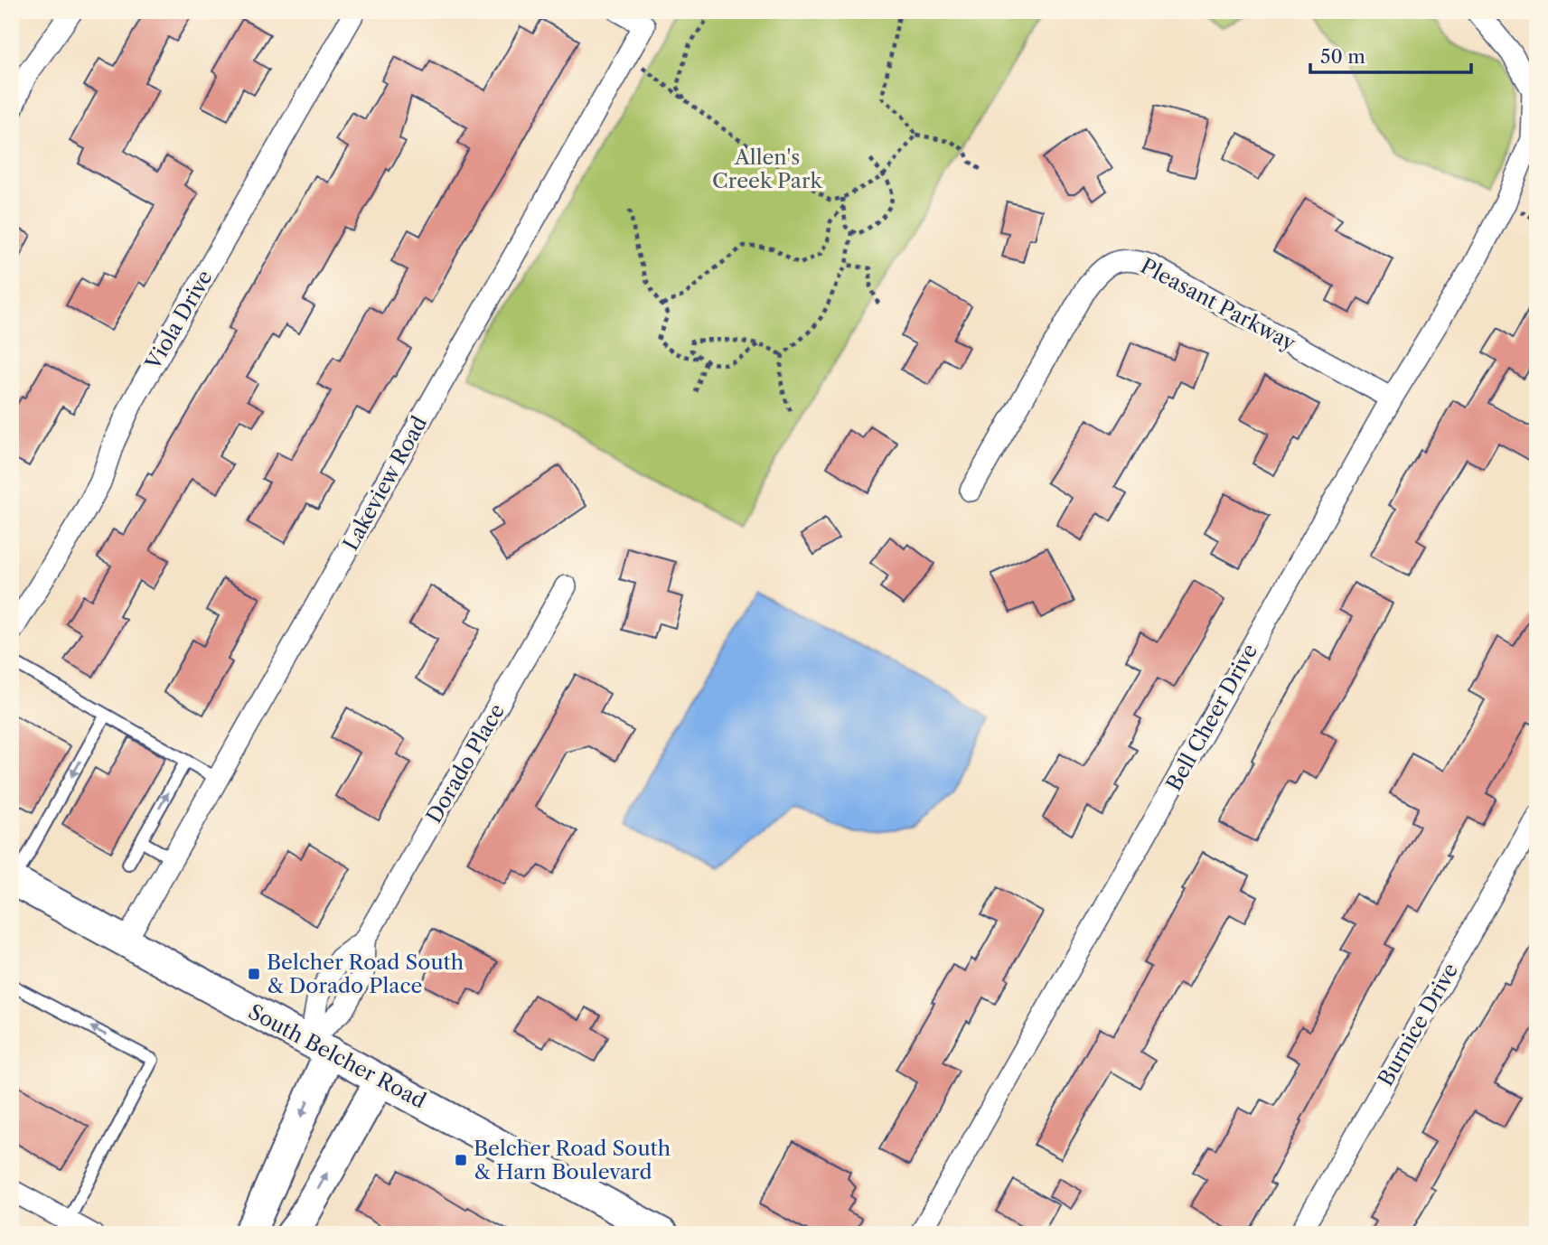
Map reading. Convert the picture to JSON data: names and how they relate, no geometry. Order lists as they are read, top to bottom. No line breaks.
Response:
{"streets":{"main road":["South Belcher Road"],"street":["Pleasant Parkway","Viola Drive","Lakeview Road","Bell Cheer Drive","Dorado Place","Burnice Drive"]},"crossings":[["Pleasant Parkway","Bell Cheer Drive"],["Lakeview Road","South Belcher Road"],["Dorado Place","South Belcher Road"]],"parks":["Allen's Creek Park"],"places":{"transit":["Belcher Road South & Dorado Place","Belcher Road South & Harn Boulevard"]},"scale_bar":"50 m"}
